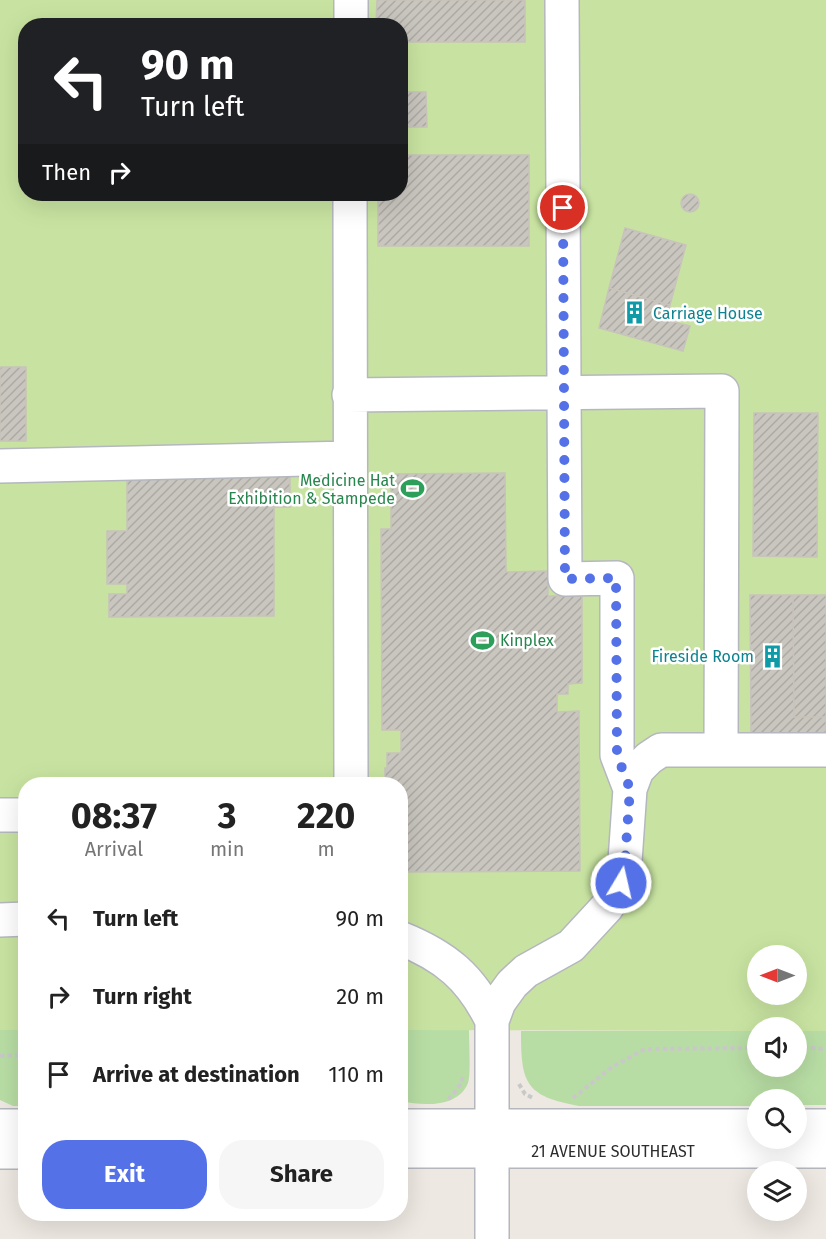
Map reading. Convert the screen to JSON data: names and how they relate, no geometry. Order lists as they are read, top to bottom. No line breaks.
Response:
{"streets":{"street":["21 AVENUE SOUTHEAST"]},"places":{"building":["Carriage House","Fireside Room"],"sports":["Medicine Hat Exhibition & Stampede","Kinplex"]},"north":"left","page":{"turn":["90 m","Turn left"],"then":"Then","eta":["08:37","Arrival","3","min","220","m"],"list":[{"name":"Turn left","value":"90 m"},{"name":"Turn right","value":"20 m"},{"name":"Arrive at destination","value":"110 m"}],"buttons":["Exit","Share"]}}
